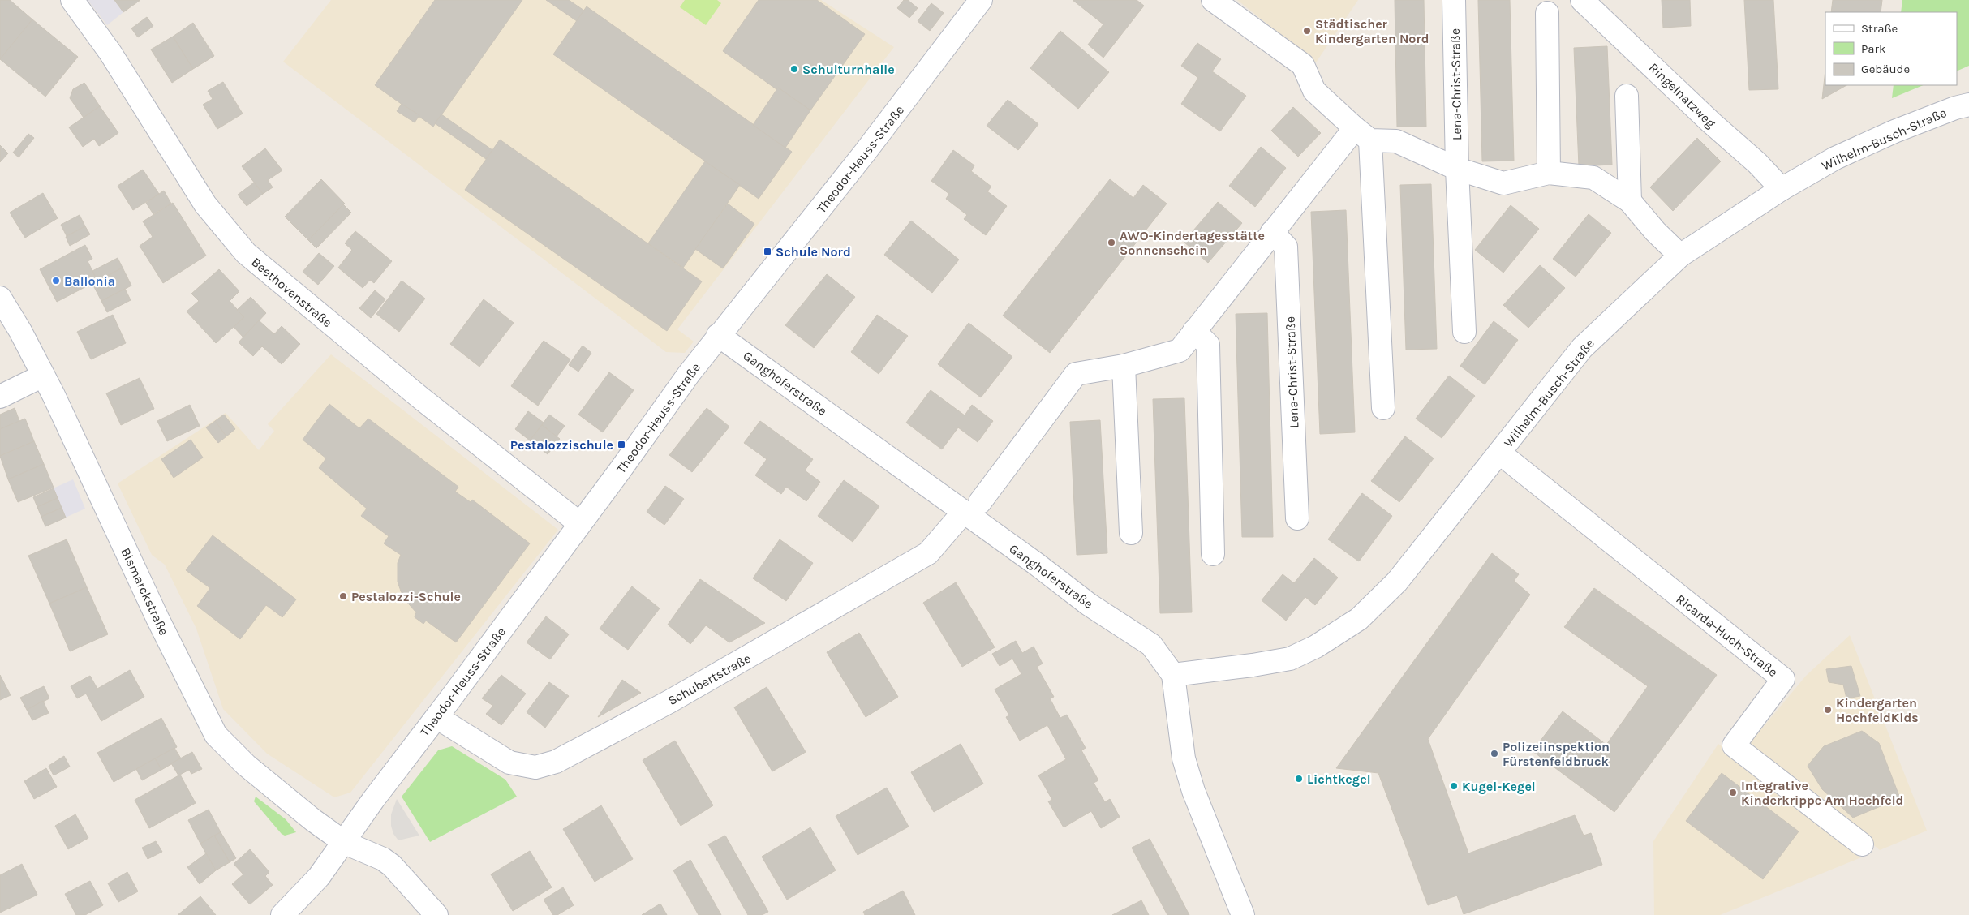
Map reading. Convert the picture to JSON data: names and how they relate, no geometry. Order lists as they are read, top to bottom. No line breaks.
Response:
{"streets":{"street":["Lena-Christ-Straße","Ringelnatzweg","Wilhelm-Busch-Straße","Theodor-Heuss-Straße","Beethovenstraße","Ganghoferstraße","Bismarckstraße","Ricarda-Huch-Straße","Schubertstraße"]},"crossings":[["Ringelnatzweg","Wilhelm-Busch-Straße"],["Wilhelm-Busch-Straße","Ganghoferstraße"],["Wilhelm-Busch-Straße","Ricarda-Huch-Straße"],["Theodor-Heuss-Straße","Beethovenstraße"],["Theodor-Heuss-Straße","Ganghoferstraße"],["Theodor-Heuss-Straße","Bismarckstraße"],["Theodor-Heuss-Straße","Schubertstraße"],["Ganghoferstraße","Schubertstraße"]],"places":{"other":["Städtischer Kindergarten Nord","Schulturnhalle","AWO-Kindertagesstätte Sonnenschein","Ballonia","Pestalozzi-Schule","Kindergarten HochfeldKids","Polizeiinspektion Fürstenfeldbruck","Lichtkegel","Kugel-Kegel","Integrative Kinderkrippe Am Hochfeld"],"transit":["Schule Nord","Pestalozzischule"]},"legend":["Straße","Park","Gebäude"]}
